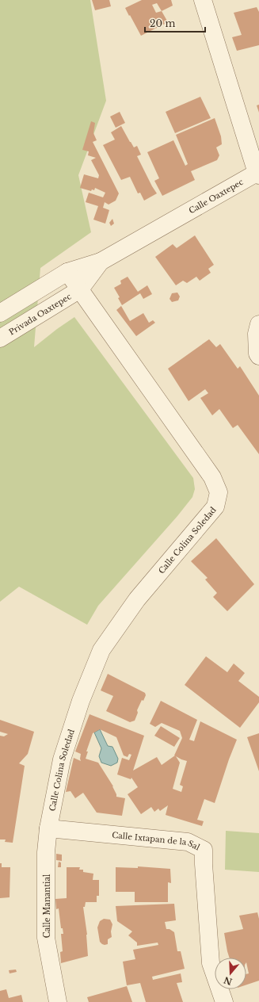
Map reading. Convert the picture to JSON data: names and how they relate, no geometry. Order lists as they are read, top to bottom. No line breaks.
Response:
{"streets":{"street":["Calle Oaxtepec","Privada Oaxtepec","Calle Colina Soledad","Calle Ixtapan de la Sal","Calle Manantial"]},"crossings":[["Calle Oaxtepec","Privada Oaxtepec"],["Calle Oaxtepec","Calle Colina Soledad"],["Privada Oaxtepec","Calle Colina Soledad"],["Calle Colina Soledad","Calle Ixtapan de la Sal"],["Calle Colina Soledad","Calle Manantial"],["Calle Ixtapan de la Sal","Calle Manantial"]],"scale_bar":"20 m","north":"bottom"}
